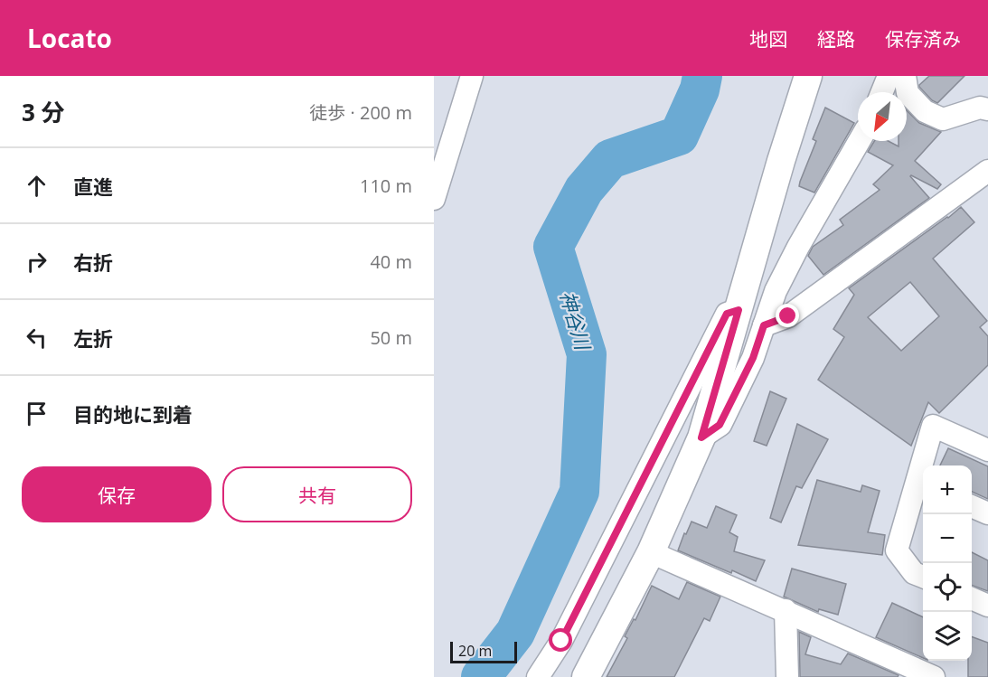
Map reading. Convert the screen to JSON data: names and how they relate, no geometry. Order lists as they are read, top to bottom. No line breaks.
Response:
{"water":["神谷川"],"scale_bar":"20 m","north":"bottom left","page":{"header":"Locato","nav":["地図","経路","保存済み"],"heading":["3 分","徒歩 · 200 m"],"list":[["直進","110 m"],["右折","40 m"],["左折","50 m"],"目的地に到着"],"buttons":["保存","共有"],"map_buttons":["+","−"],"scale":"20 m"}}
